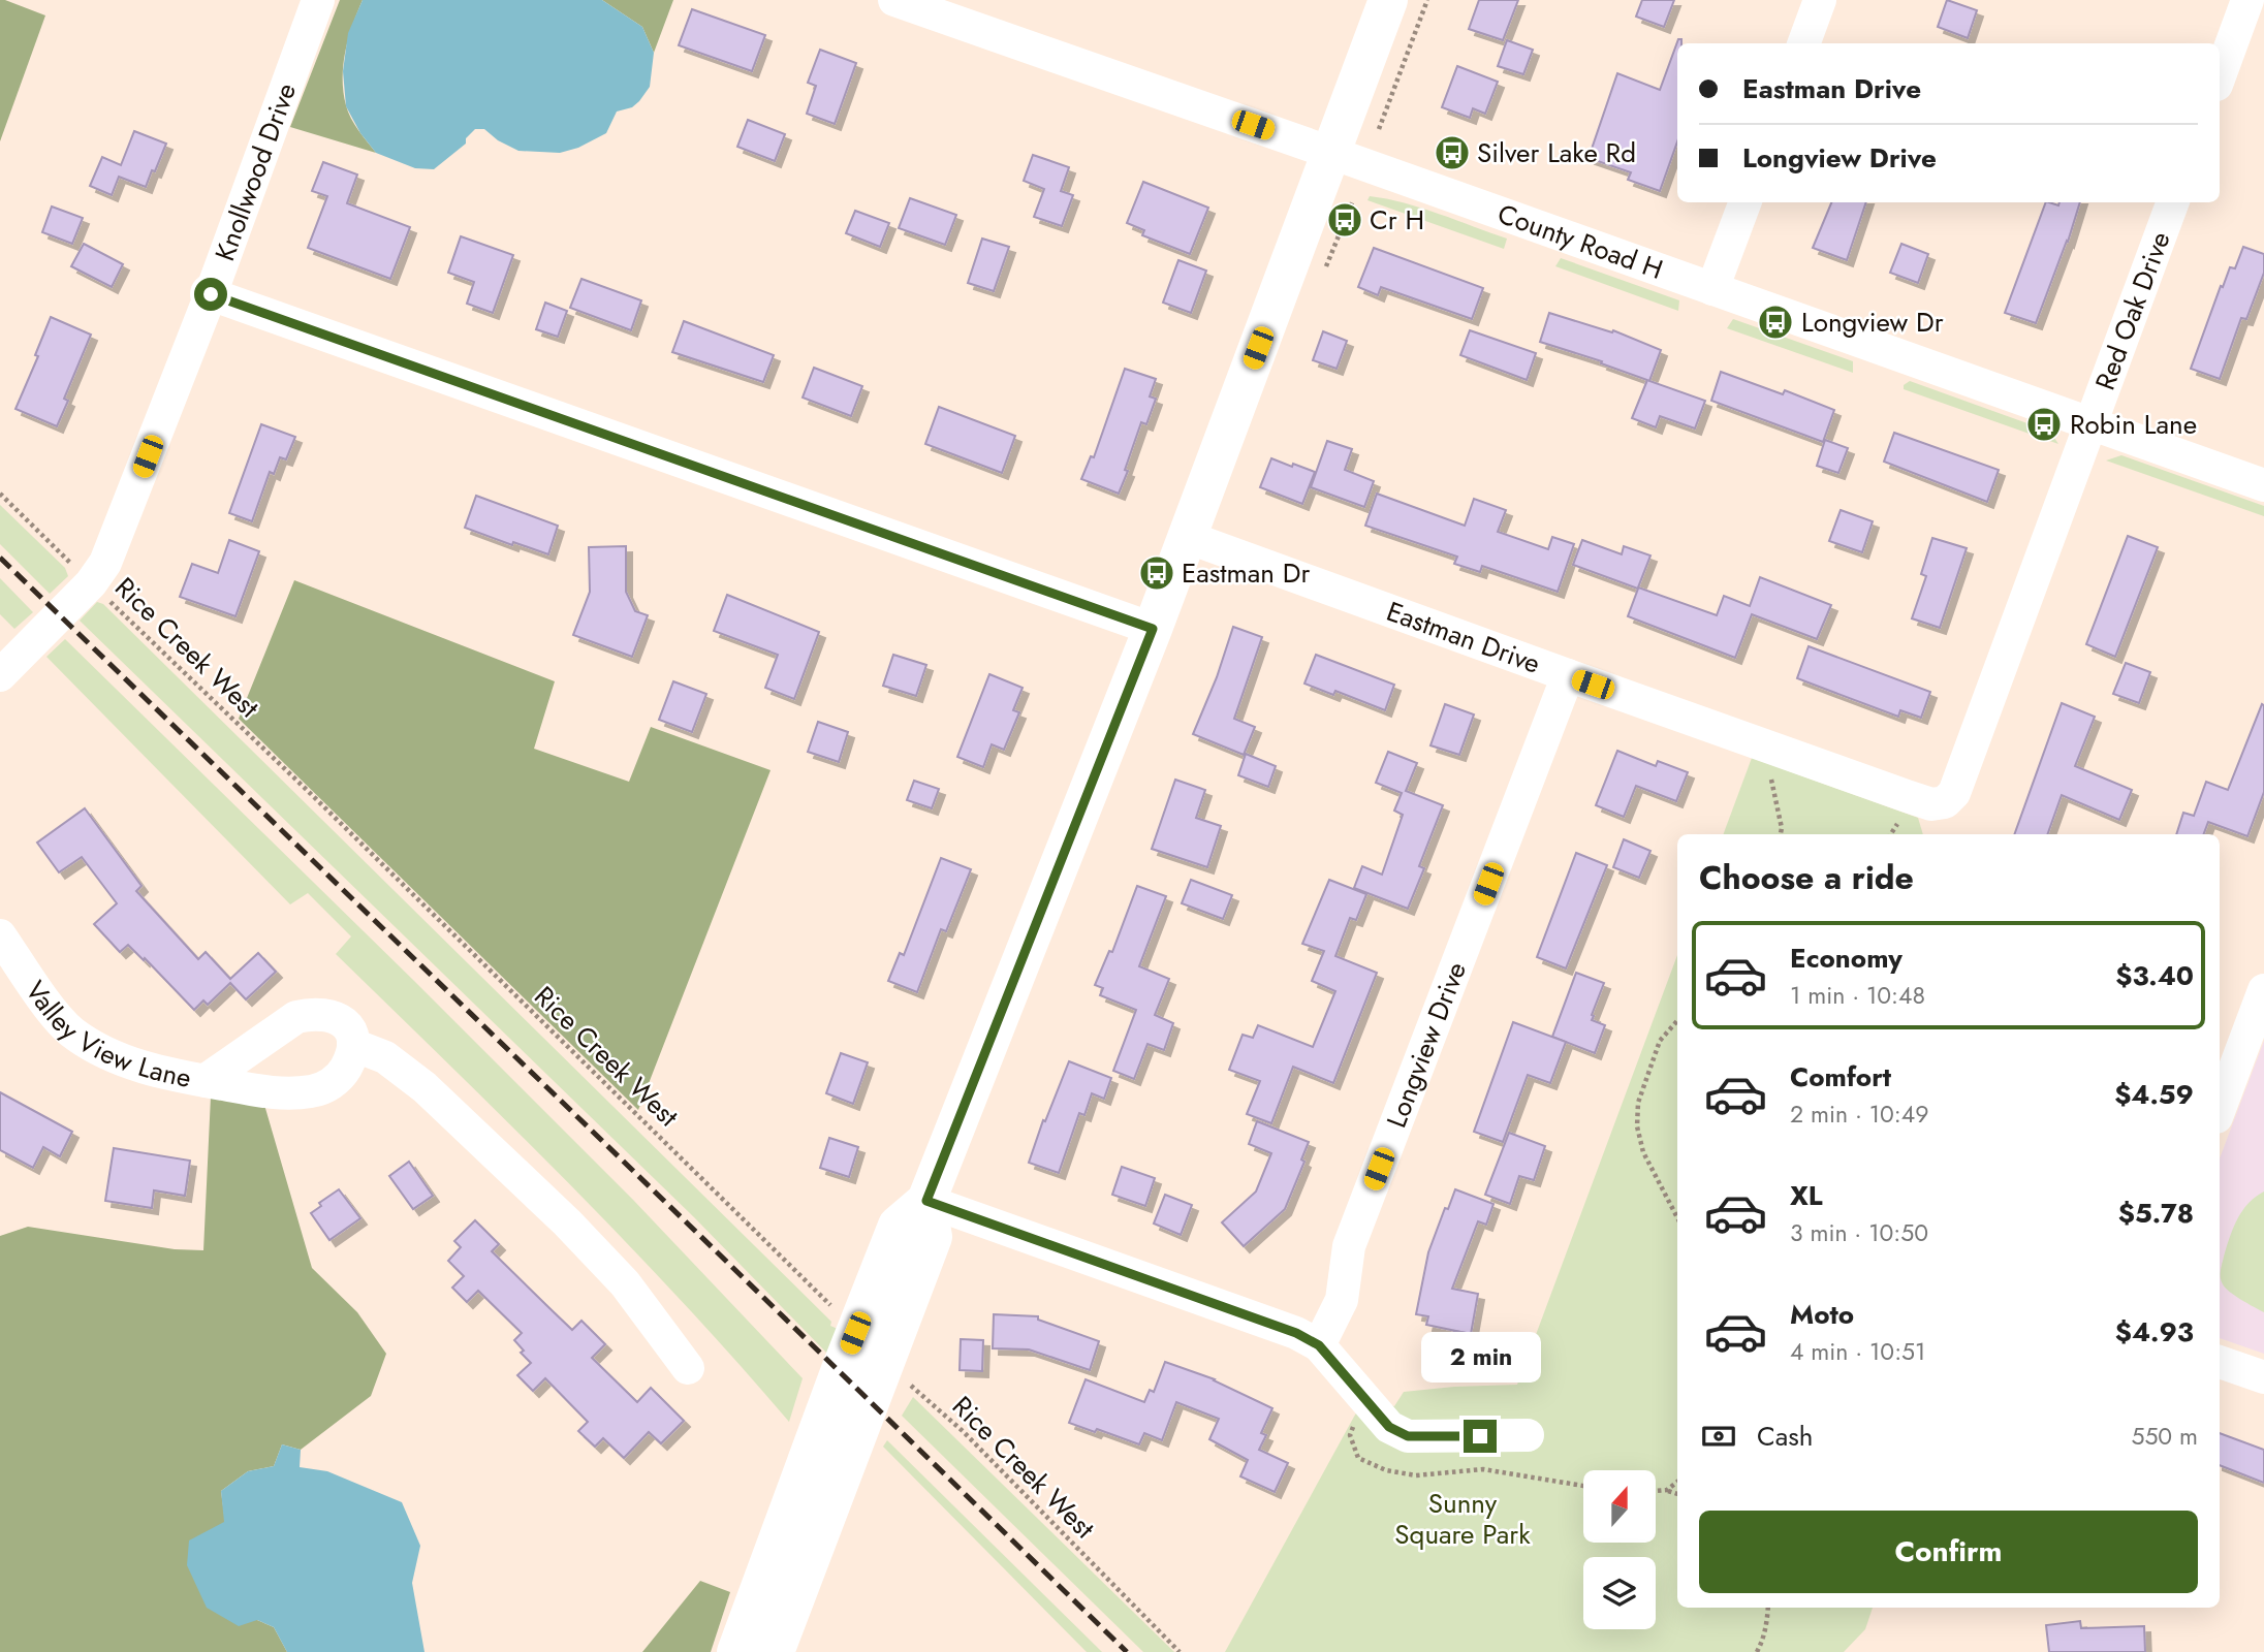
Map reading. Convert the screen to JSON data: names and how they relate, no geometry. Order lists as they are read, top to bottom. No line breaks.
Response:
{"streets":{"street":["Knollwood Drive","County Road H","Red Oak Drive","Eastman Drive","Valley View Lane","Longview Drive"],"path":["Rice Creek West"]},"crossings":[["Knollwood Drive","Rice Creek West"],["County Road H","Red Oak Drive"],["County Road H","Eastman Drive"],["Red Oak Drive","Eastman Drive"],["Eastman Drive","Longview Drive"]],"parks":["Sunny Square Park"],"places":{"bus stop":["Silver Lake Rd","Cr H","Longview Dr","Robin Lane","Eastman Dr"]},"north":"top","page":{"banner":["Eastman Drive","Longview Drive"],"heading":"Choose a ride","list":[{"name":"Economy","note":"1 min · 10:48","value":"$3.40"},{"name":"Comfort","note":"2 min · 10:49","value":"$4.59"},{"name":"XL","note":"3 min · 10:50","value":"$5.78"},{"name":"Moto","note":"4 min · 10:51","value":"$4.93"}],"bubble":"2 min","pay":["Cash","550 m"],"buttons":"Confirm"}}
